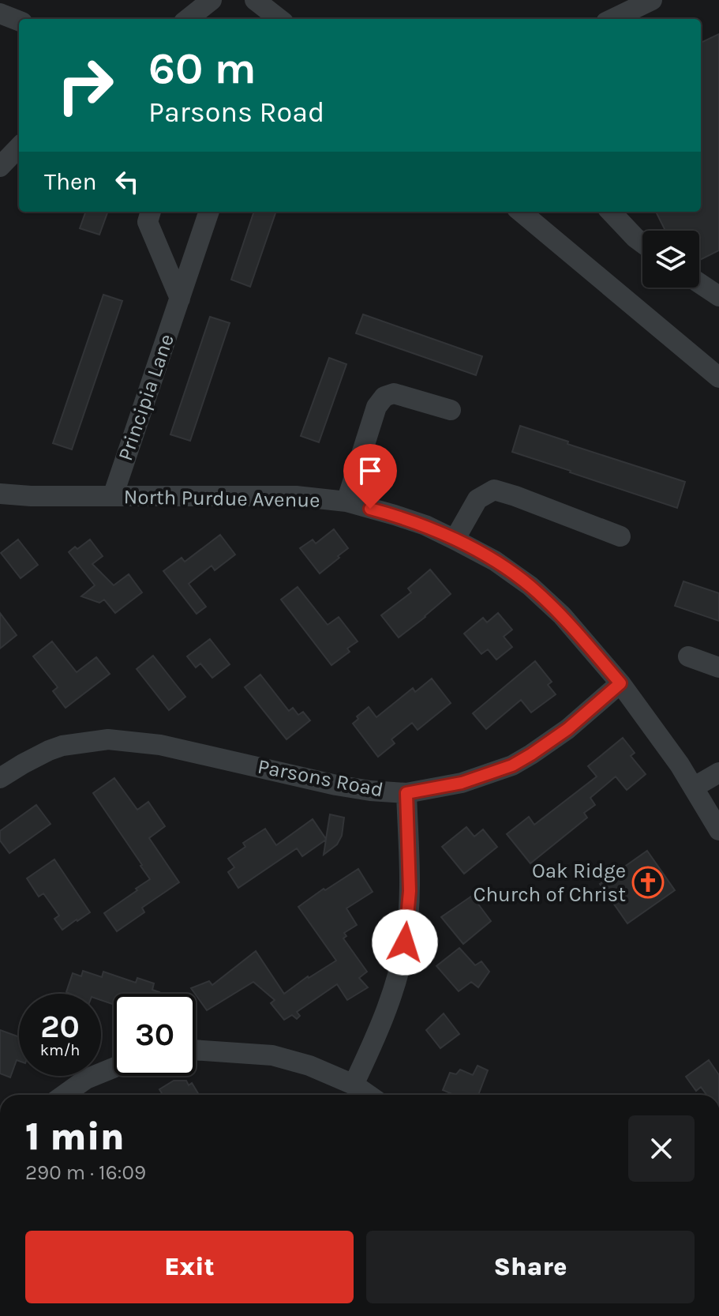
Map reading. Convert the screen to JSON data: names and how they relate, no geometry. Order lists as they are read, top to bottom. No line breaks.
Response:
{"streets":{"street":["Principia Lane","North Purdue Avenue","Parsons Road"]},"crossings":[["Principia Lane","North Purdue Avenue"],["North Purdue Avenue","Parsons Road"]],"places":{"church":["Oak Ridge Church of Christ"]},"page":{"turn":["60 m","Parsons Road"],"then":"Then","speed":"20 km/h","limit":"30","heading":["1 min","290 m · 16:09"],"buttons":["Exit","Share"]}}
